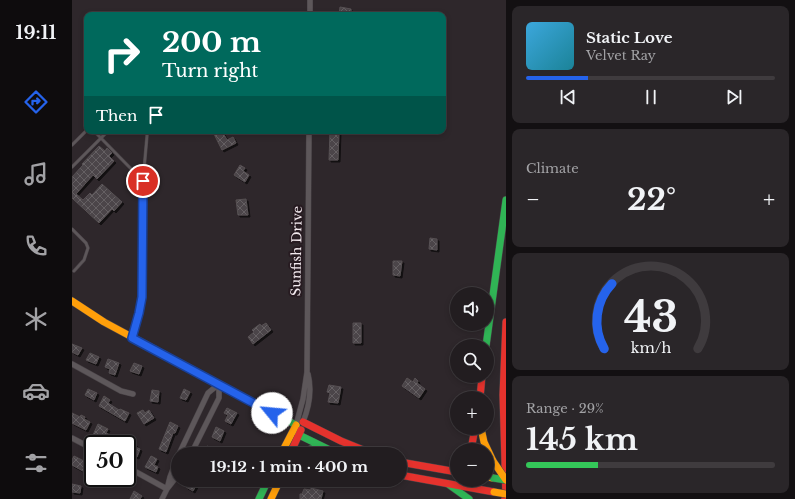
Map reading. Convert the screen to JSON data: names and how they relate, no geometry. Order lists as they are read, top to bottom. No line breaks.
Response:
{"streets":{"main road":["Sunfish Drive"]},"page":{"tabs":"19:11","turn":["200 m","Turn right"],"song":["Static Love","Velvet Ray"],"then":"Then","tile":["Climate",["Range · 29%","145 km"]],"heat":["−","22°","+"],"map_buttons":["+","−"],"limit":"50","trip":"19:12 · 1 min · 400 m","gauge":["43","km/h"]}}
